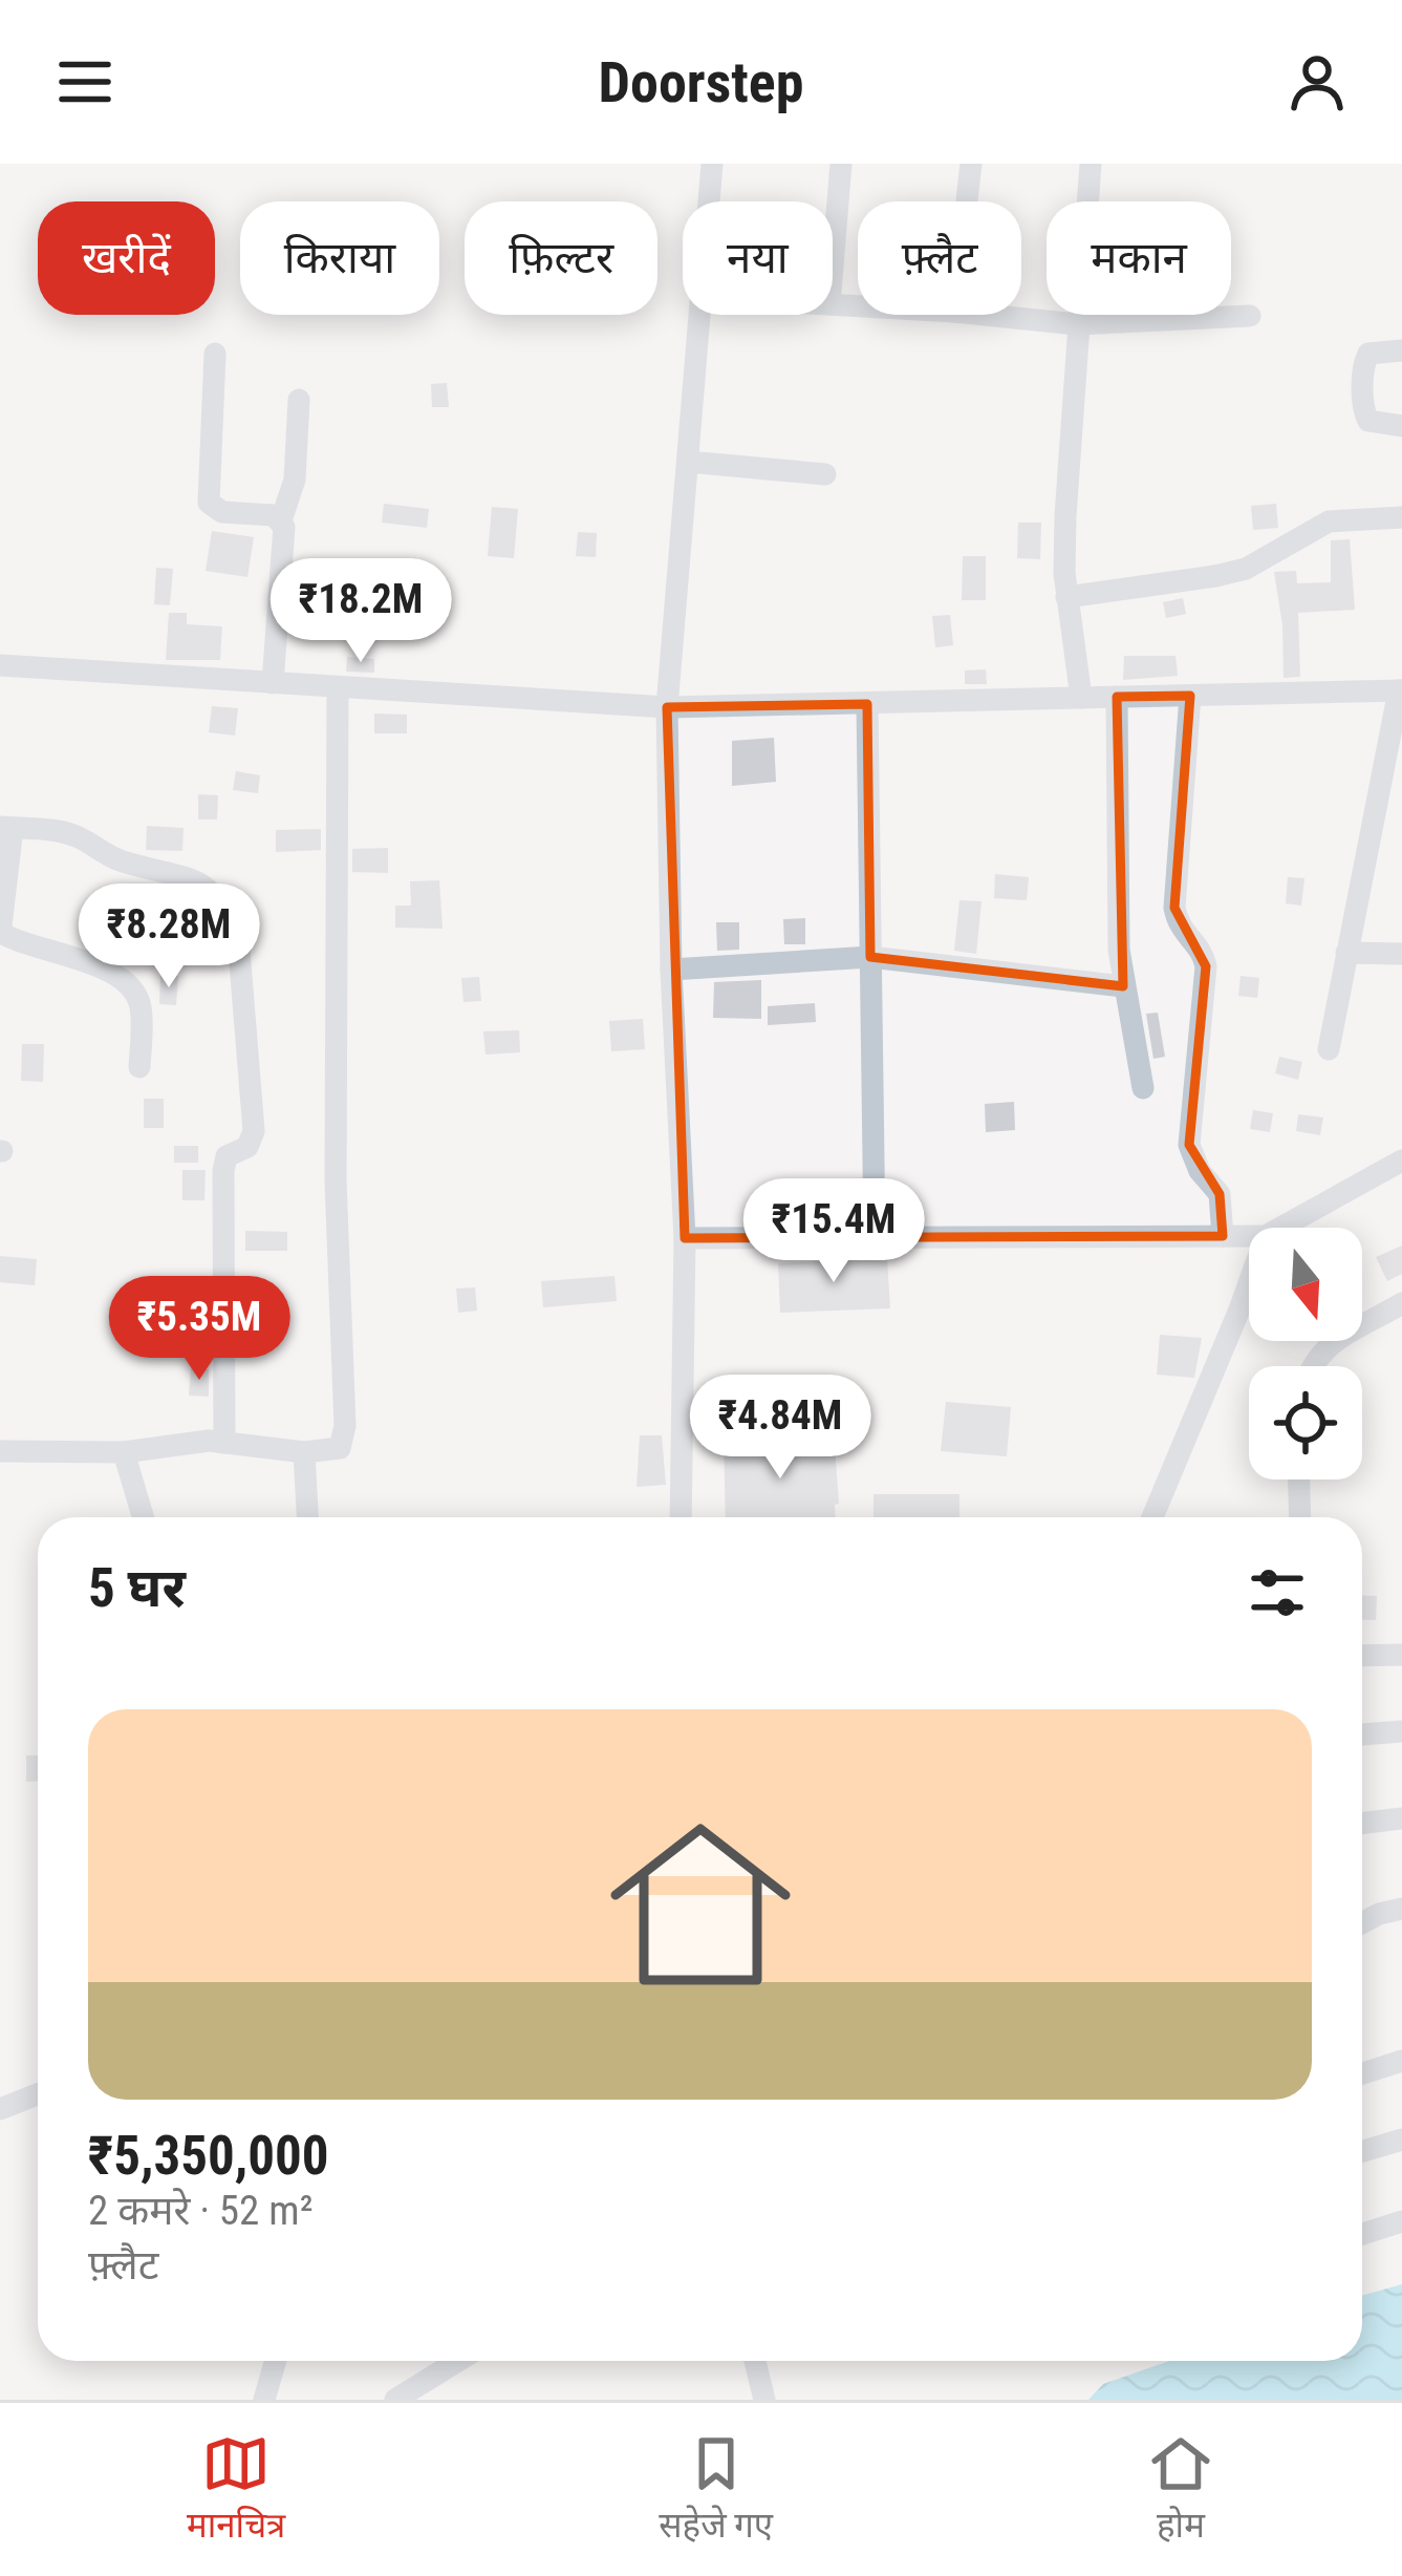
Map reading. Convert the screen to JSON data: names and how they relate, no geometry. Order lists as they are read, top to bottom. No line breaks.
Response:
{"north":"bottom","page":{"header":"Doorstep","chip":["खरीदें","किराया","फ़िल्टर","नया","फ़्लैट","मकान"],"price":["₹18.2M","₹8.28M","₹15.4M","₹5.35M","₹4.84M"],"heading":"5 घर","list":[{"name":"₹5,350,000","note":"2 कमरे · 52 m² · फ़्लैट"}],"tabs":["मानचित्र","सहेजे गए","होम"]}}
